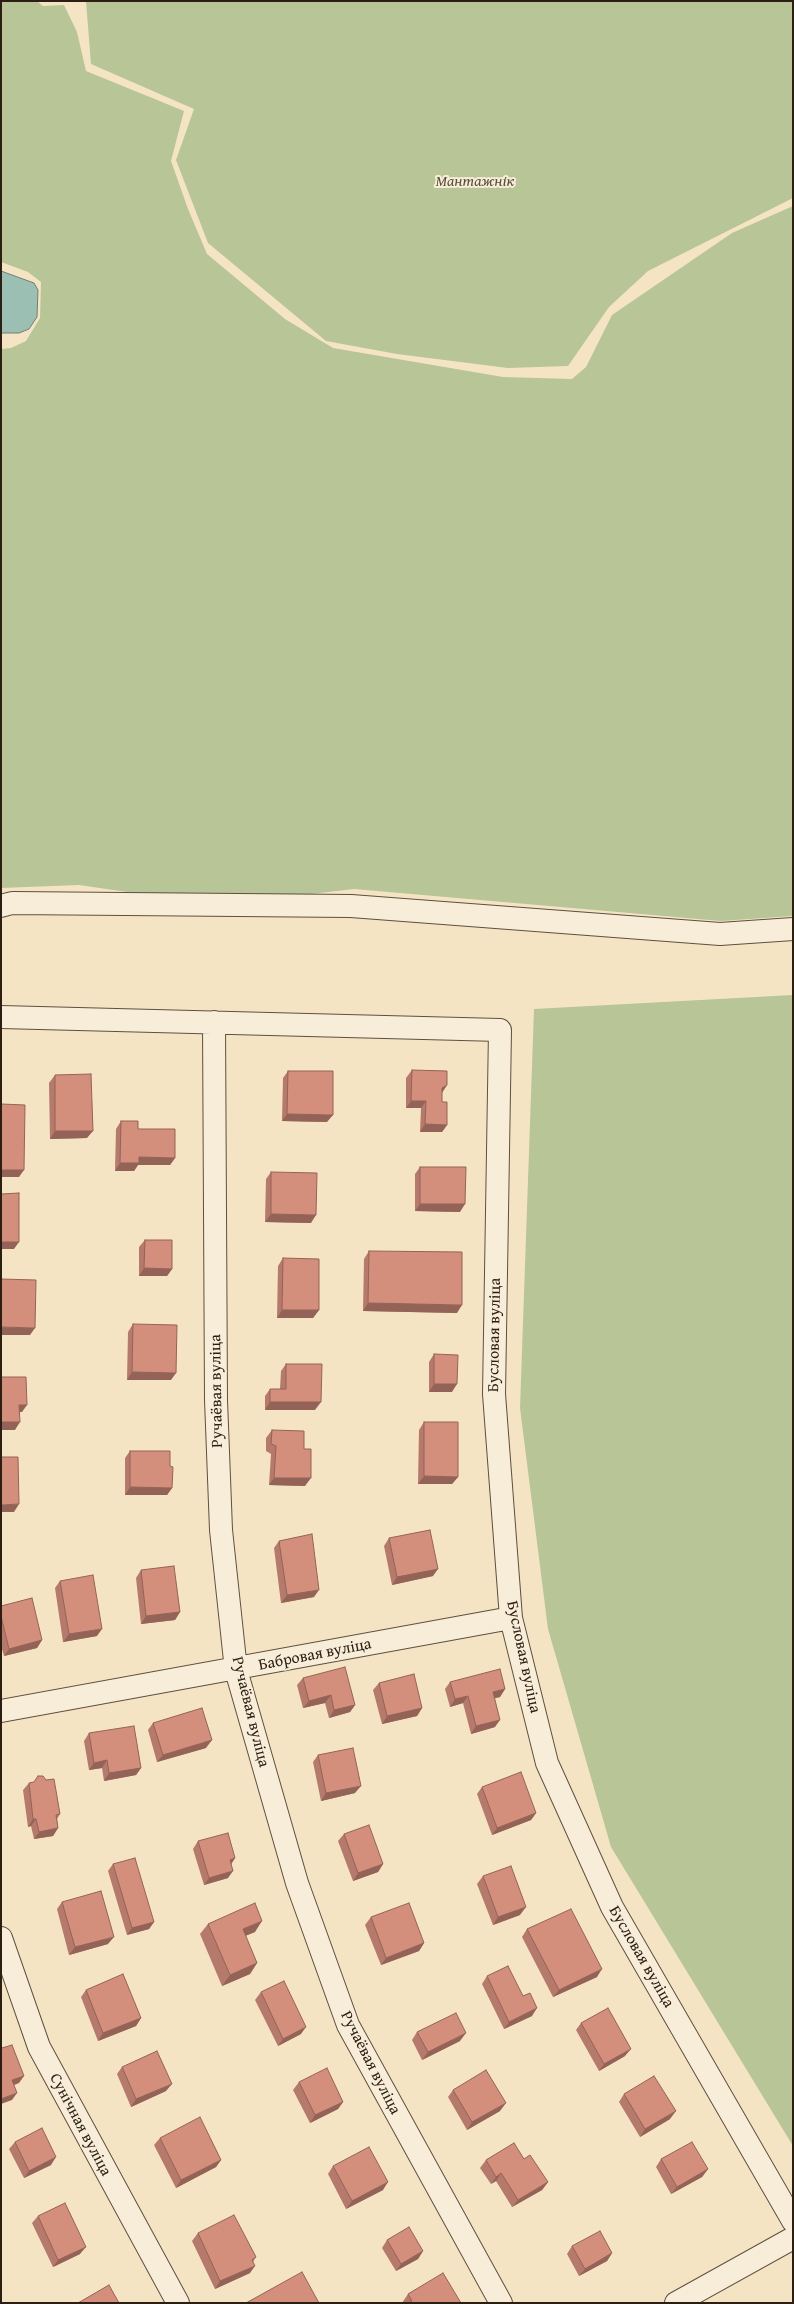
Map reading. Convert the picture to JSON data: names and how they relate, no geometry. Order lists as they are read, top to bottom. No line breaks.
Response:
{"streets":{"street":["Бусловая вуліца","Ручаёвая вуліца","Бабровая вуліца","Сунічная вуліца"]},"crossings":[["Бусловая вуліца","Ручаёвая вуліца"],["Бусловая вуліца","Бабровая вуліца"],["Ручаёвая вуліца","Бабровая вуліца"]],"parks":["Мантажнік"]}
